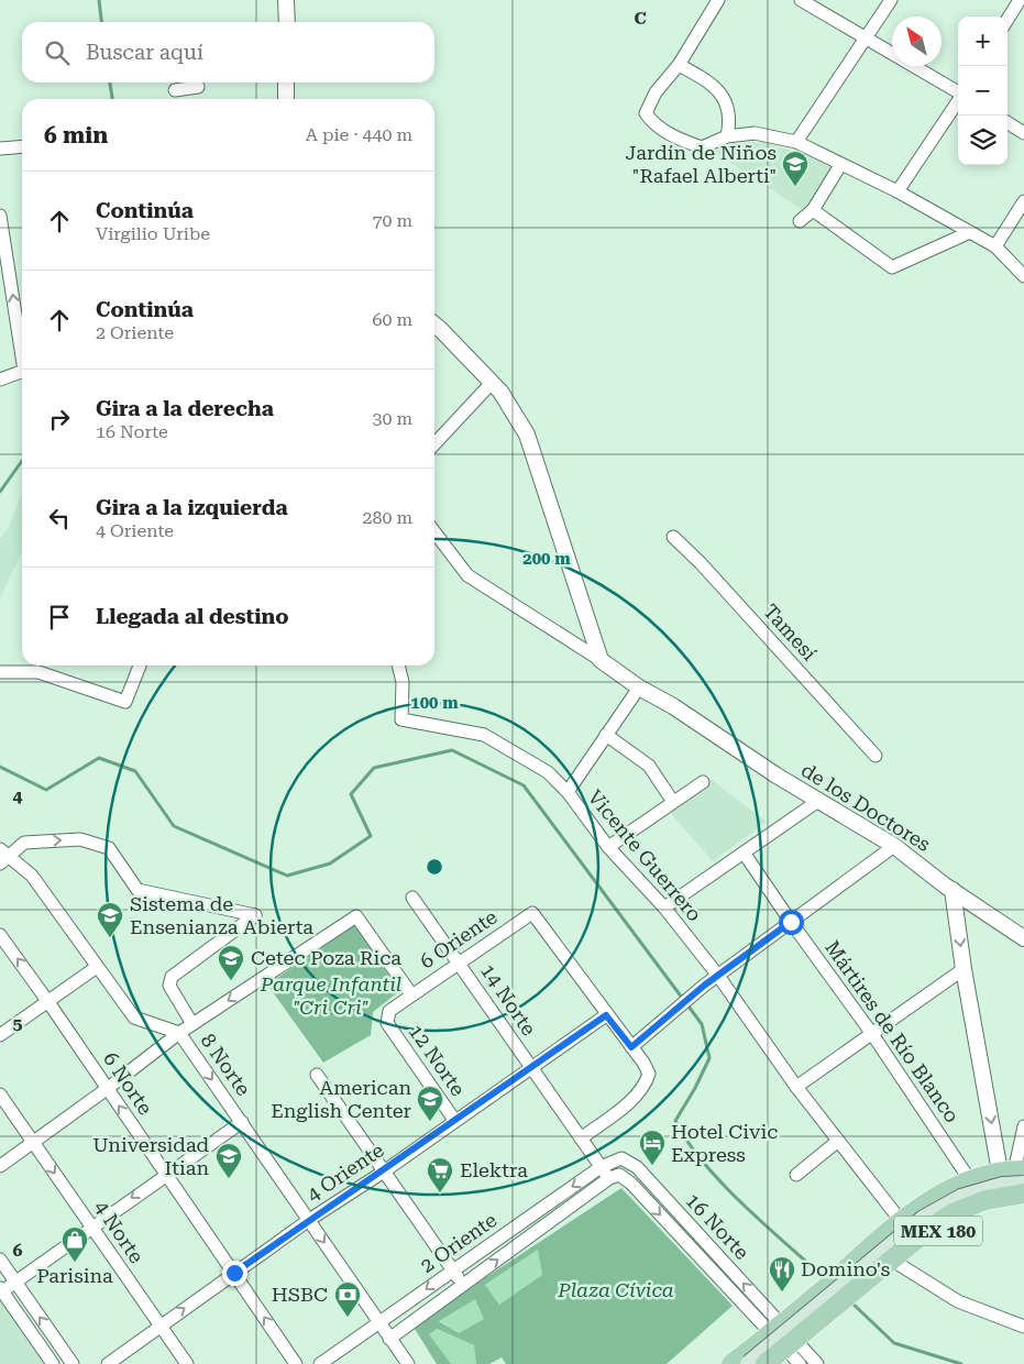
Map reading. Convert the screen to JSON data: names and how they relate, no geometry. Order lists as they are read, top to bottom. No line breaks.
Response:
{"streets":{"main road":["MEX 180"],"street":["Tamesí","de los Doctores","Vicente Guerrero","6 Oriente","14 Norte","Mártires de Río Blanco","12 Norte","8 Norte","6 Norte","4 Oriente","16 Norte","4 Norte","2 Oriente"]},"crossings":[["Vicente Guerrero","MEX 180"],["6 Oriente","14 Norte"],["6 Oriente","12 Norte"],["6 Oriente","4 Oriente"],["14 Norte","4 Oriente"],["14 Norte","16 Norte"],["14 Norte","2 Oriente"],["Mártires de Río Blanco","MEX 180"],["12 Norte","4 Oriente"],["8 Norte","4 Oriente"],["8 Norte","2 Oriente"],["6 Norte","4 Oriente"],["4 Oriente","4 Norte"],["16 Norte","MEX 180"],["16 Norte","2 Oriente"]],"one_way":["6 Norte"],"parks":["Parque Infantil \"Cri Cri\"","Plaza Cívica"],"places":{"school or university":["Jardín de Niños \"Rafael Alberti\"","Sistema de Ensenianza Abierta","Cetec Poza Rica","American English Center","Universidad Itian"],"hotel":["Hotel Civic Express"],"supermarket":["Elektra"],"shop":["Parisina"],"restaurant":["Domino's"],"bank":["HSBC"]},"north":"top left","page":{"map_buttons":["+","−"],"search":"Buscar aquí","heading":["6 min","A pie · 440 m"],"list":[["Continúa","Virgilio Uribe","70 m"],["Continúa","2 Oriente","60 m"],["Gira a la derecha","16 Norte","30 m"],["Gira a la izquierda","4 Oriente","280 m"],"Llegada al destino"]},"grid":{"columns":["C"],"rows":["4","5","6"]},"rings":["200 m","100 m"]}
